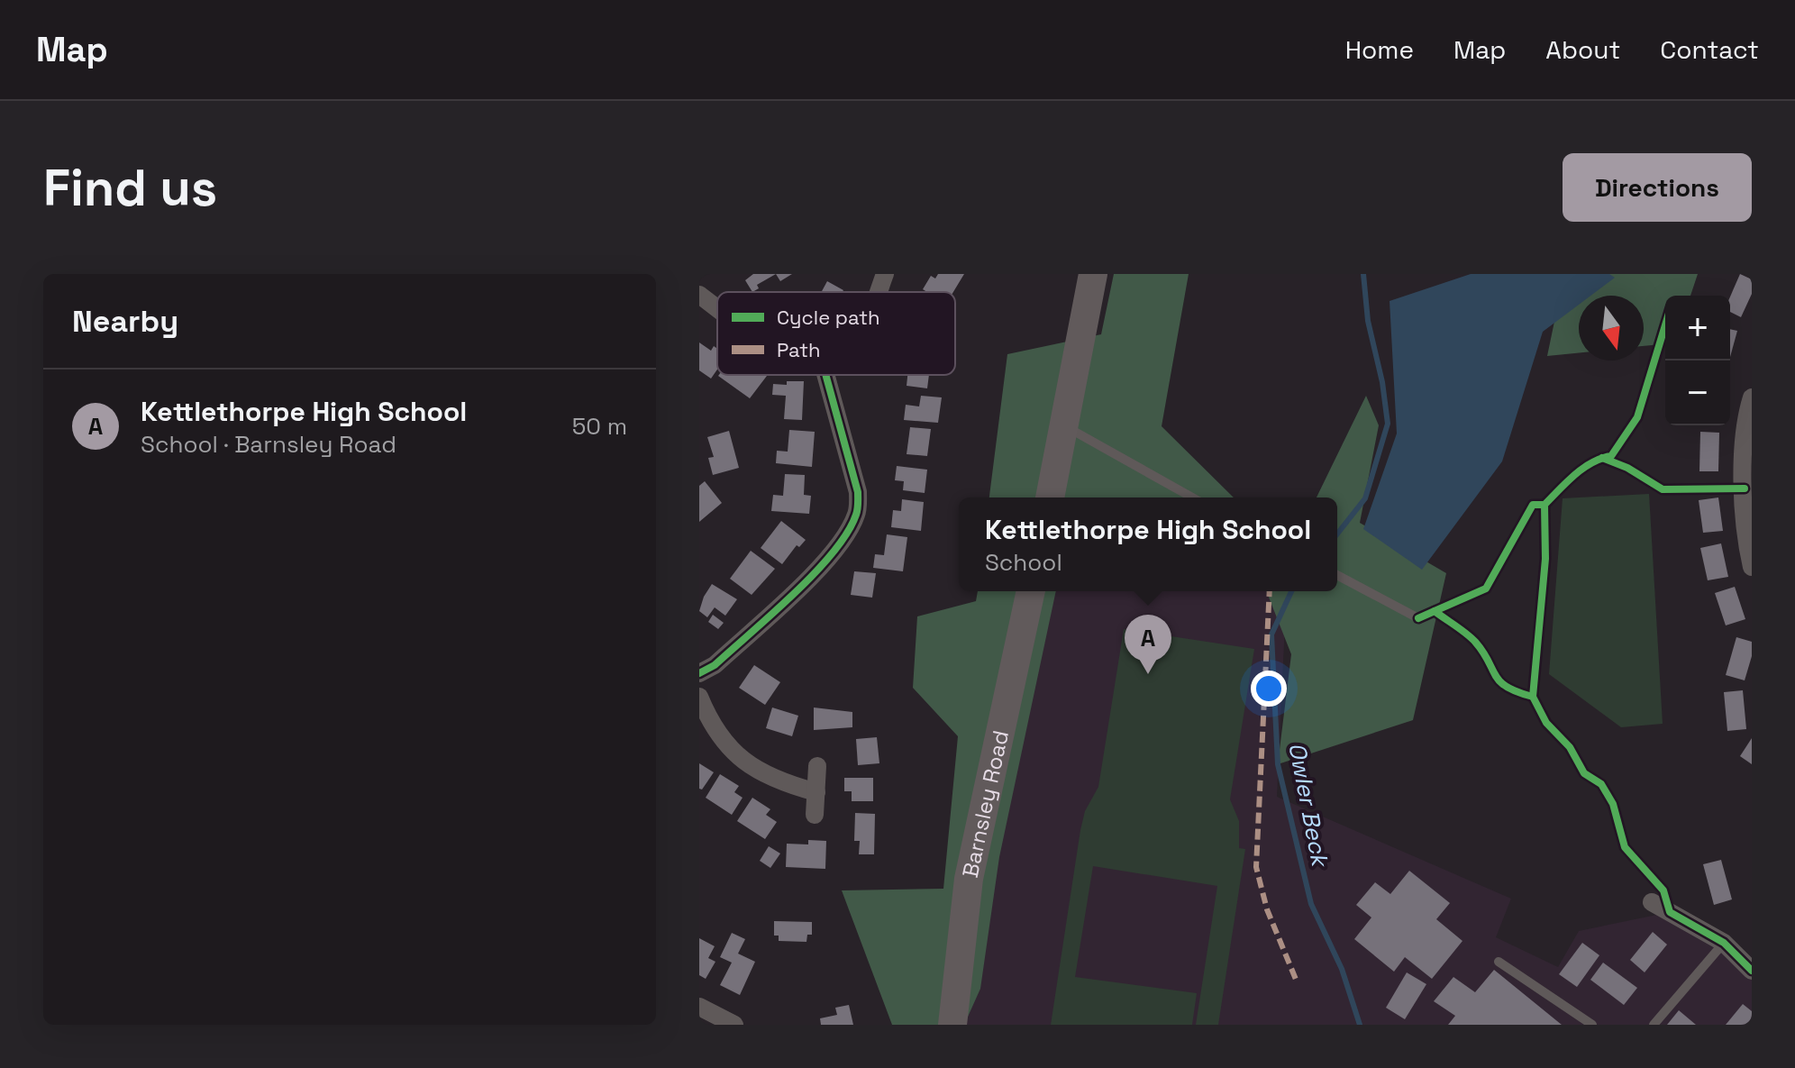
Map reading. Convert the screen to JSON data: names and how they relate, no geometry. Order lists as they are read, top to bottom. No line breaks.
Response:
{"streets":{"main road":["Barnsley Road"]},"water":["Owler Beck"],"legend":["Cycle path","Path"],"north":"bottom","page":{"header":"Map","nav":["Home","Map","About","Contact"],"buttons":"Directions","title":"Find us","heading":"Nearby","map_buttons":["+","−"],"list":[{"mark":"A","name":"Kettlethorpe High School","note":"School · Barnsley Road","value":"50 m"}],"popup":["Kettlethorpe High School","School"],"pins":"A"}}
